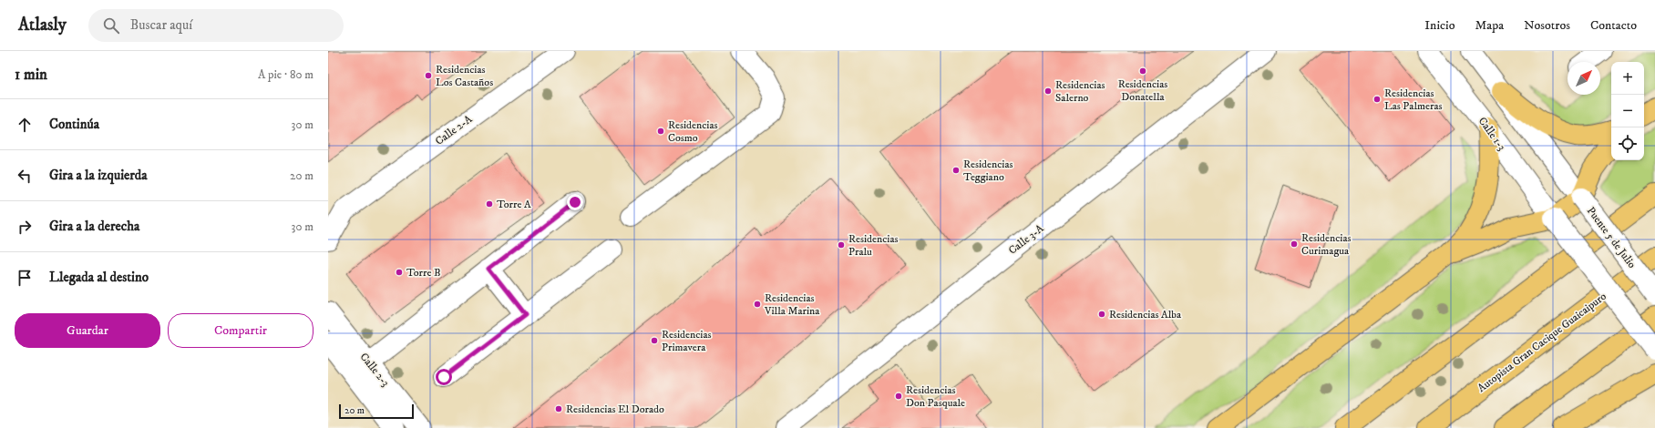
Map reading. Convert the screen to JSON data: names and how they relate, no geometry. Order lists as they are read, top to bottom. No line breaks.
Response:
{"streets":{"highway":["Autopista Gran Cacique Guaicaipuro"],"street":["Calle 2-A","Calle 1-3","Puente 5 de Julio","Calle 3-A","Calle 2-3"]},"places":["Residencias Donatella","Residencias Los Castaños","Residencias Salerno","Residencias Las Palmeras","Residencias Cosmo","Residencias Teggiano","Torre A","Residencias Curimagua","Residencias Pralu","Torre B","Residencias Villa Marina","Residencias Alba","Residencias Primavera","Residencias Don Pasquale","Residencias El Dorado"],"scale_bar":"20 m","north":"top right","page":{"header":"Atlasly","search":"Buscar aquí","nav":["Inicio","Mapa","Nosotros","Contacto"],"heading":["1 min","A pie · 80 m"],"map_buttons":["+","−"],"list":[["Continúa","30 m"],["Gira a la izquierda","20 m"],["Gira a la derecha","30 m"],"Llegada al destino"],"buttons":["Guardar","Compartir"],"scale":"20 m"}}
